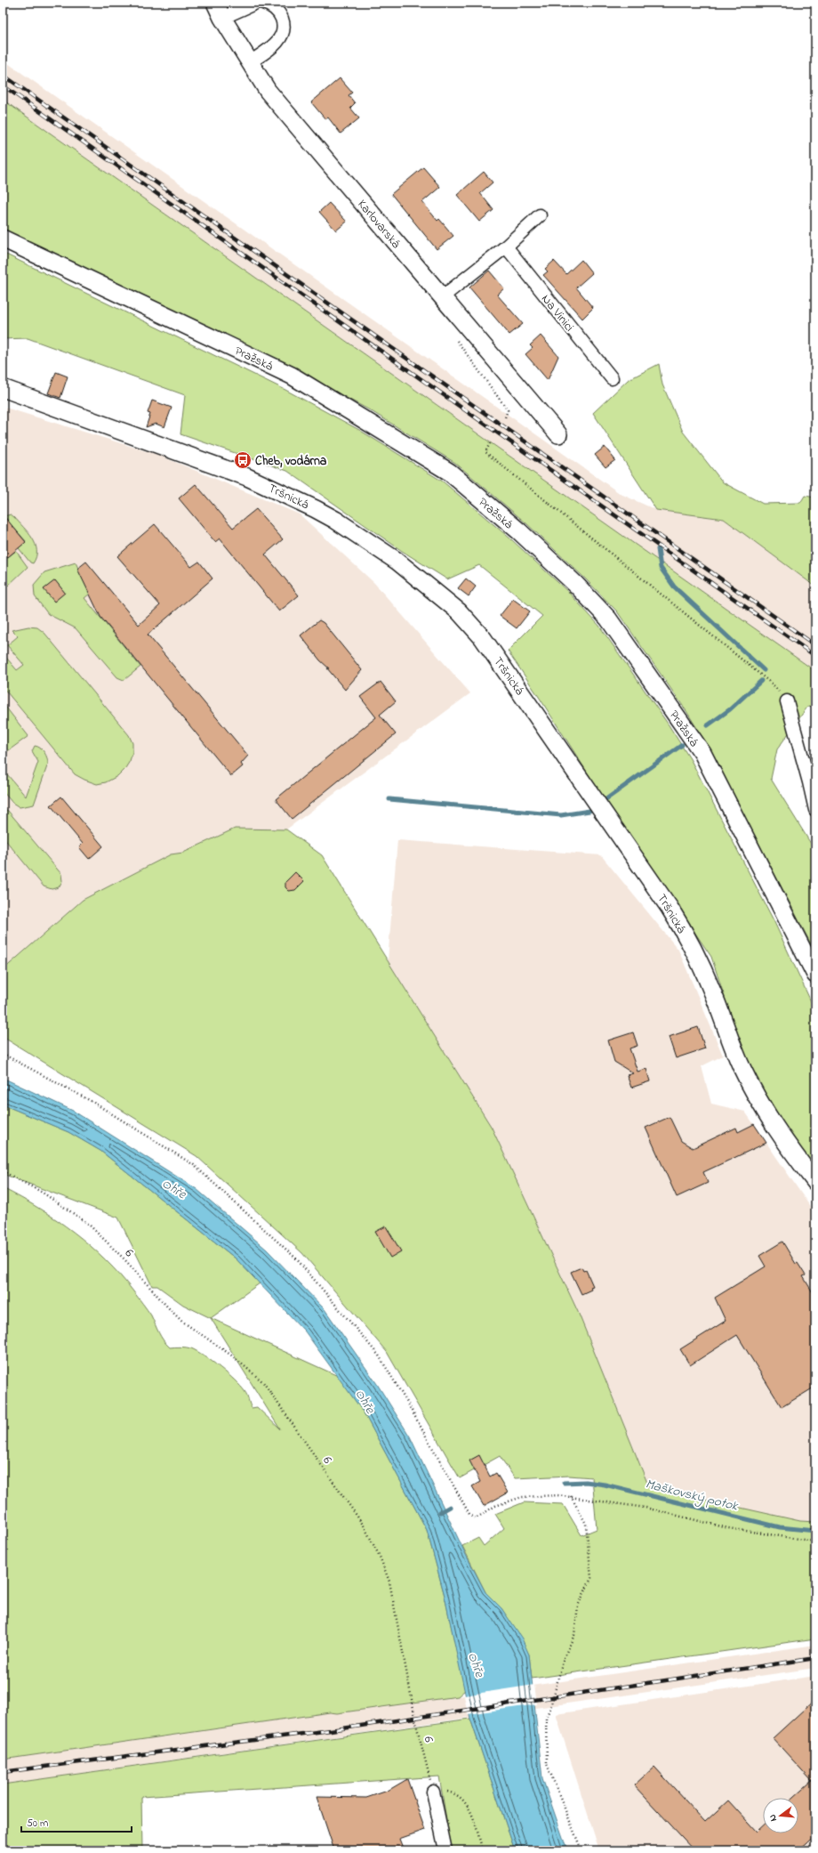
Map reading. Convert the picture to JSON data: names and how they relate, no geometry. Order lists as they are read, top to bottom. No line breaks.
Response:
{"streets":{"street":["Karlovarská","Na Vinici","Pražská","Tršnická"],"path":["6"]},"water":["Ohře","Maškovský potok"],"places":{"bus stop":["Cheb, vodárna"]},"scale_bar":"50 m","north":"left"}
